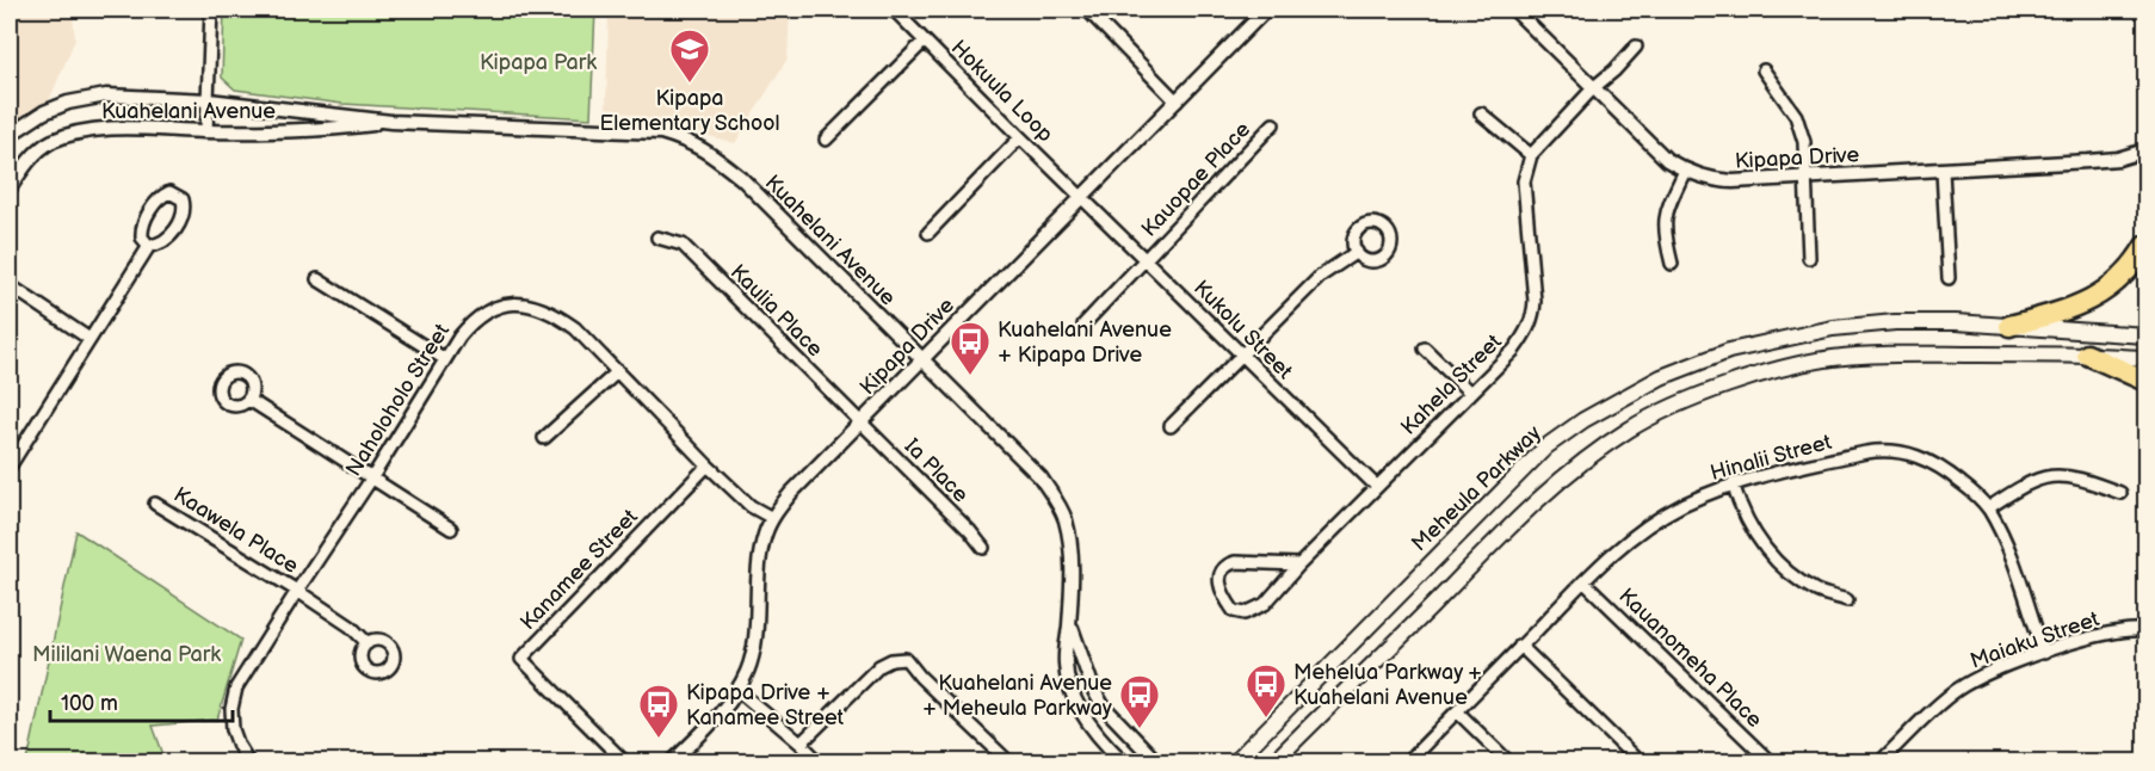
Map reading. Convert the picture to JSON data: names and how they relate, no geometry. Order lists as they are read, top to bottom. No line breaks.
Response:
{"streets":{"main road":["Meheula Parkway"],"street":["Hokuula Loop","Kuahelani Avenue","Kipapa Drive","Kauopae Place","Kaulia Place","Kukolu Street","Kahela Street","Naholoholo Street","Hinalii Street","Ia Place","Kaawela Place","Kanamee Street","Maiaku Street","Kauanomeha Place"]},"crossings":[["Hokuula Loop","Kipapa Drive"],["Hokuula Loop","Kukolu Street"],["Kuahelani Avenue","Kipapa Drive"],["Kipapa Drive","Kaulia Place"],["Kipapa Drive","Kukolu Street"],["Kipapa Drive","Naholoholo Street"],["Kipapa Drive","Ia Place"],["Kauopae Place","Kukolu Street"],["Kaulia Place","Ia Place"],["Kukolu Street","Kahela Street"],["Naholoholo Street","Kaawela Place"],["Naholoholo Street","Kanamee Street"],["Hinalii Street","Maiaku Street"],["Hinalii Street","Kauanomeha Place"]],"parks":["Kipapa Park","Mililani Waena Park"],"places":{"school or university":["Kipapa Elementary School"],"bus stop":["Kuahelani Avenue + Kipapa Drive","Mehelua Parkway + Kuahelani Avenue","Kuahelani Avenue + Meheula Parkway","Kipapa Drive + Kanamee Street"]},"scale_bar":"100 m"}
